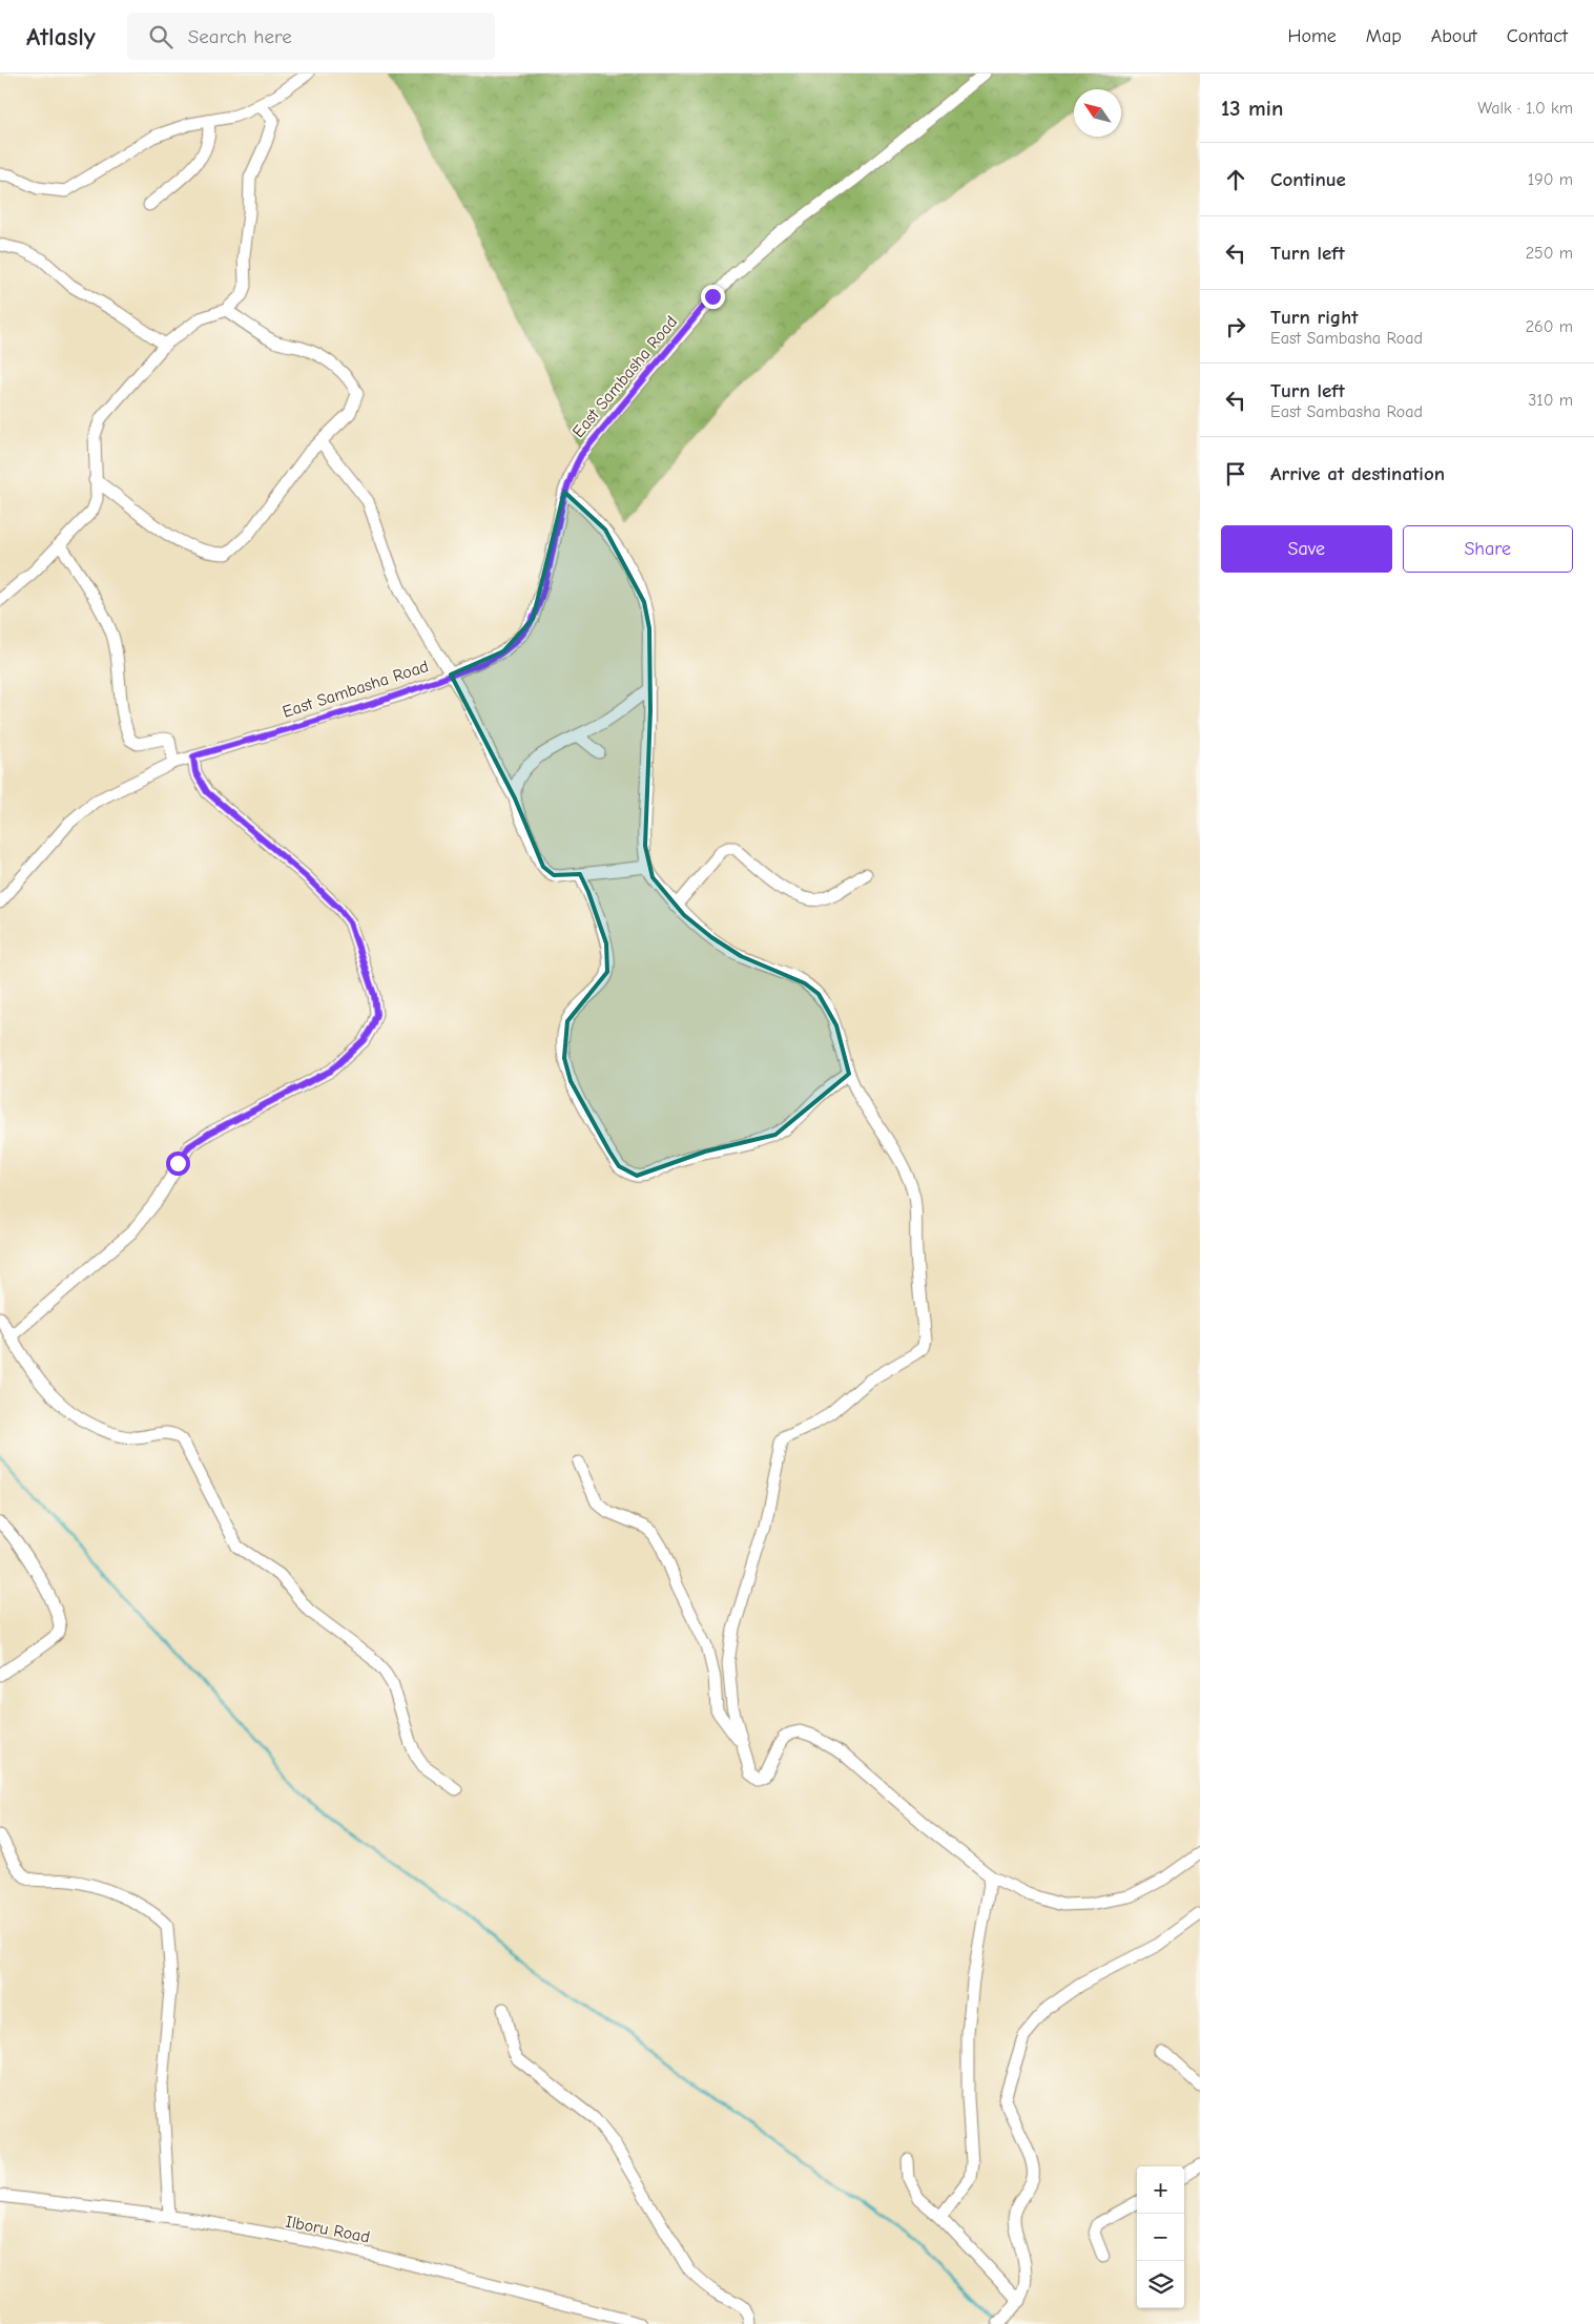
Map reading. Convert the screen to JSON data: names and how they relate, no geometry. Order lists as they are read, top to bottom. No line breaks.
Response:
{"streets":{"street":["East Sambasha Road","Ilboru Road"]},"north":"top left","page":{"header":"Atlasly","search":"Search here","nav":["Home","Map","About","Contact"],"heading":["13 min","Walk · 1.0 km"],"list":[["Continue","190 m"],["Turn left","250 m"],["Turn right","East Sambasha Road","260 m"],["Turn left","East Sambasha Road","310 m"],"Arrive at destination"],"buttons":["Save","Share"],"map_buttons":["+","−"]}}
